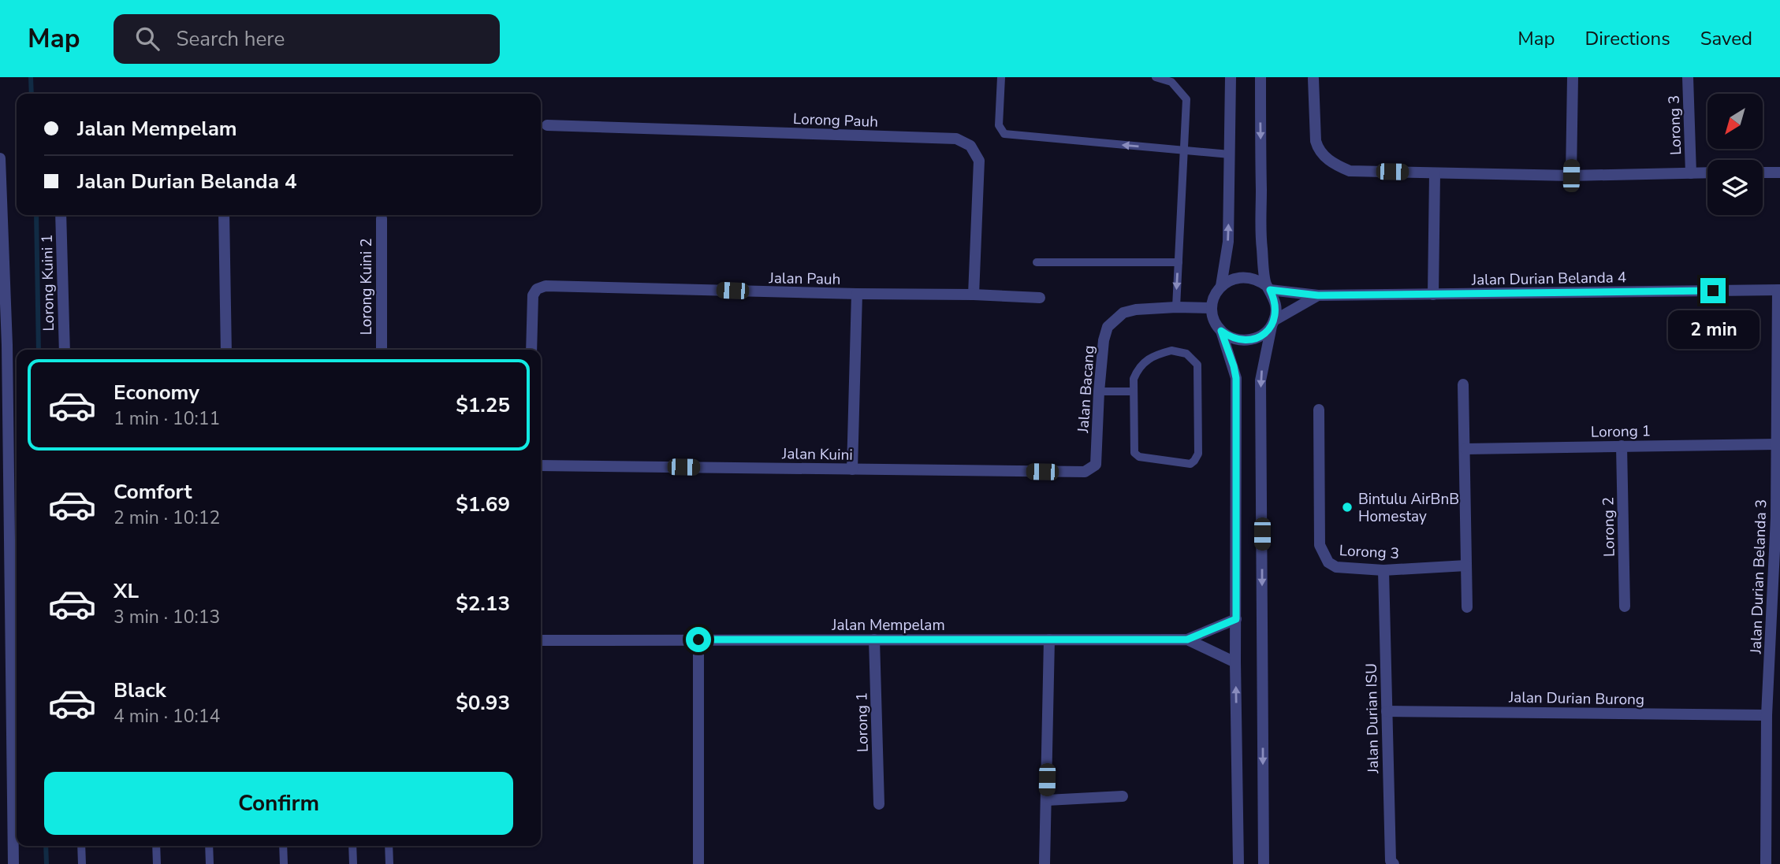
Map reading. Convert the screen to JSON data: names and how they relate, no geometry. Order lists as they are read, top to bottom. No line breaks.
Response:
{"streets":{"street":["Lorong Pauh","Lorong 3","Jalan Pauh","Jalan Durian Belanda 4","Lorong Kuini 1","Lorong Kuini 2","Jalan Bacang","Lorong 1","Jalan Kuini","Lorong 2","Jalan Durian Belanda 3","Jalan Mempelam","Jalan Durian Burong","Jalan Durian ISU"]},"crossings":[["Lorong Pauh","Jalan Pauh"],["Lorong 3","Jalan Durian ISU"],["Jalan Durian Belanda 4","Jalan Bacang"],["Jalan Durian Belanda 4","Jalan Durian Belanda 3"],["Jalan Bacang","Jalan Kuini"],["Lorong 1","Lorong 2"],["Lorong 1","Jalan Durian Belanda 3"],["Lorong 1","Jalan Mempelam"],["Jalan Durian Belanda 3","Jalan Durian Burong"],["Jalan Durian Burong","Jalan Durian ISU"]],"places":["Bintulu AirBnB Homestay"],"north":"bottom left","page":{"header":"Map","search":"Search here","nav":["Map","Directions","Saved"],"banner":["Jalan Mempelam","Jalan Durian Belanda 4"],"bubble":"2 min","list":[{"name":"Economy","note":"1 min · 10:11","value":"$1.25"},{"name":"Comfort","note":"2 min · 10:12","value":"$1.69"},{"name":"XL","note":"3 min · 10:13","value":"$2.13"},{"name":"Black","note":"4 min · 10:14","value":"$0.93"}],"buttons":"Confirm"}}
